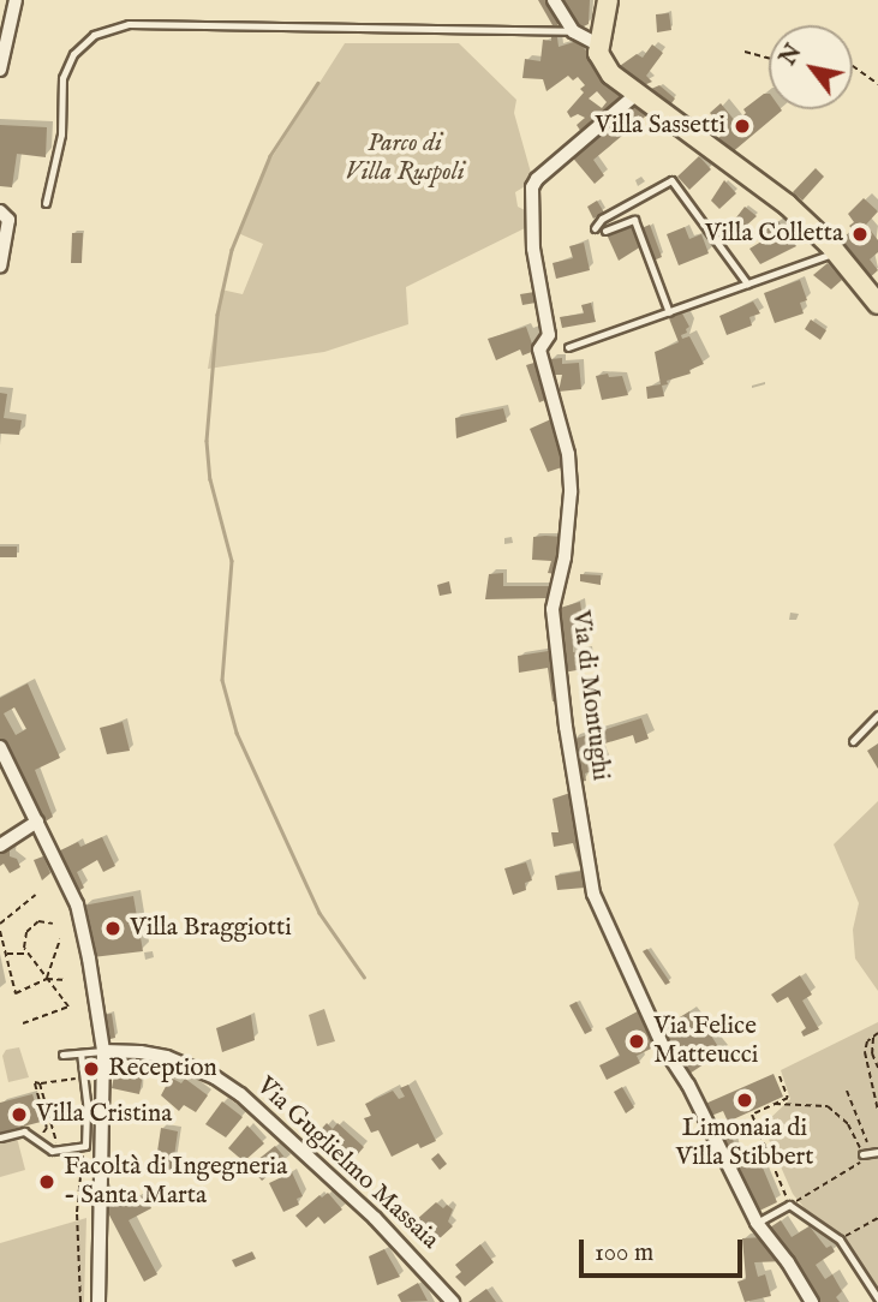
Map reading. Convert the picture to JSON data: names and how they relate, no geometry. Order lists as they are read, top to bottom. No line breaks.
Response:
{"streets":{"street":["Via di Montughi","Via Guglielmo Massaia"]},"parks":["Parco di Villa Ruspoli"],"places":["Villa Sassetti","Villa Colletta","Villa Braggiotti","Via Felice Matteucci","Reception","Limonaia di Villa Stibbert","Villa Cristina","Facoltà di Ingegneria - Santa Marta"],"scale_bar":"100 m","north":"top left"}
